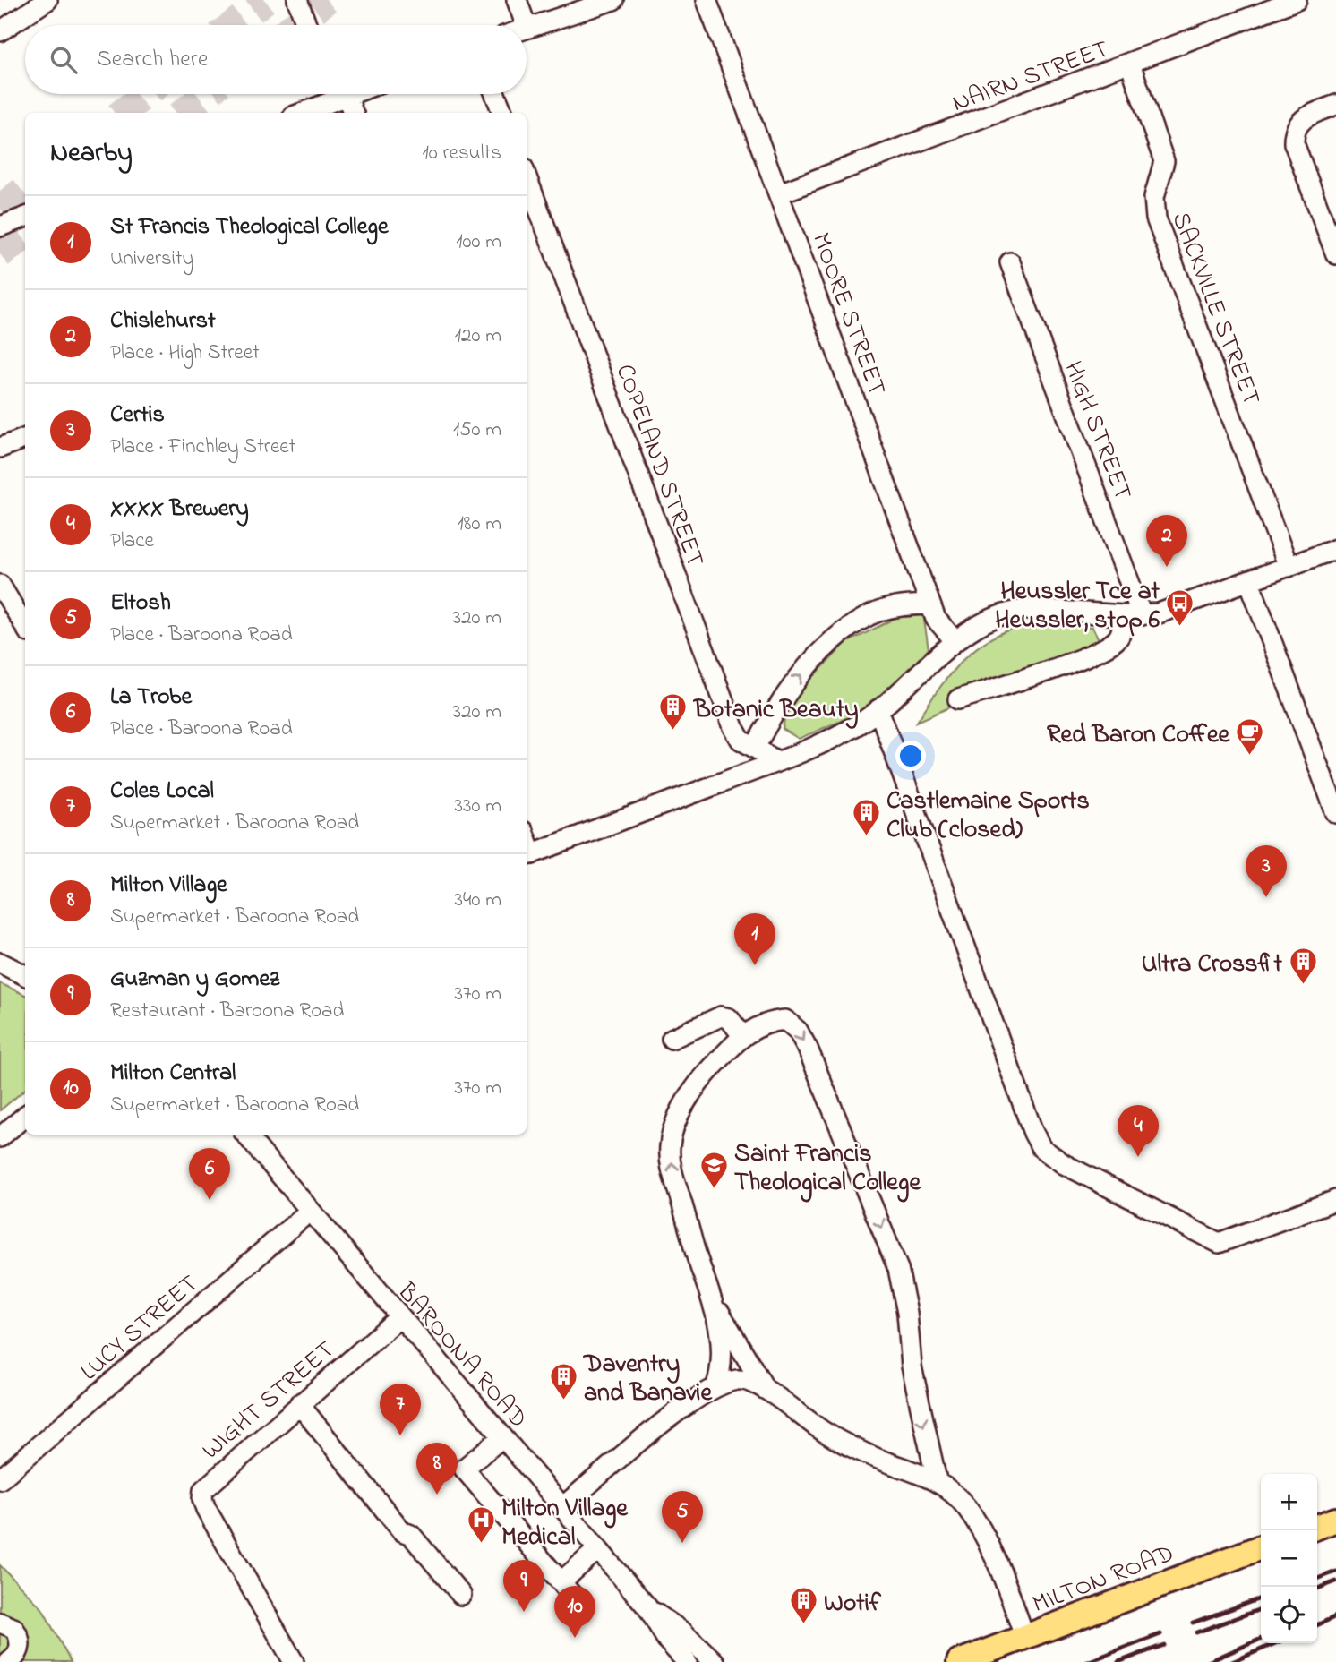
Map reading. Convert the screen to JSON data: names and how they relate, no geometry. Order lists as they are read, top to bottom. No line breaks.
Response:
{"streets":{"main road":["MILTON ROAD"],"street":["NAIRN STREET","SACKVILLE STREET","MOORE STREET","HIGH STREET","COPELAND STREET","LUCY STREET","BAROONA ROAD","WIGHT STREET"]},"crossings":[["NAIRN STREET","SACKVILLE STREET"],["NAIRN STREET","MOORE STREET"],["LUCY STREET","BAROONA ROAD"],["BAROONA ROAD","WIGHT STREET"]],"places":{"bus stop":["Heussler Tce at Heussler, stop 6"],"building":["Botanic Beauty","Castlemaine Sports Club (closed)","Ultra Crossfit","Daventry and Banavie","Wotif"],"cafe":["Red Baron Coffee"],"school or university":["Saint Francis Theological College"],"hospital":["Milton Village Medical"]},"page":{"search":"Search here","heading":["Nearby","10 results"],"list":[{"mark":"1","name":"St Francis Theological College","note":"University","value":"100 m"},{"mark":"2","name":"Chislehurst","note":"Place · High Street","value":"120 m"},{"mark":"3","name":"Certis","note":"Place · Finchley Street","value":"150 m"},{"mark":"4","name":"XXXX Brewery","note":"Place","value":"180 m"},{"mark":"5","name":"Eltosh","note":"Place · Baroona Road","value":"320 m"},{"mark":"6","name":"La Trobe","note":"Place · Baroona Road","value":"320 m"},{"mark":"7","name":"Coles Local","note":"Supermarket · Baroona Road","value":"330 m"},{"mark":"8","name":"Milton Village","note":"Supermarket · Baroona Road","value":"340 m"},{"mark":"9","name":"Guzman y Gomez","note":"Restaurant · Baroona Road","value":"370 m"},{"mark":"10","name":"Milton Central","note":"Supermarket · Baroona Road","value":"370 m"}],"pins":["2","3","1","4","6","7","8","5","9","10"],"map_buttons":["+","−"]}}
